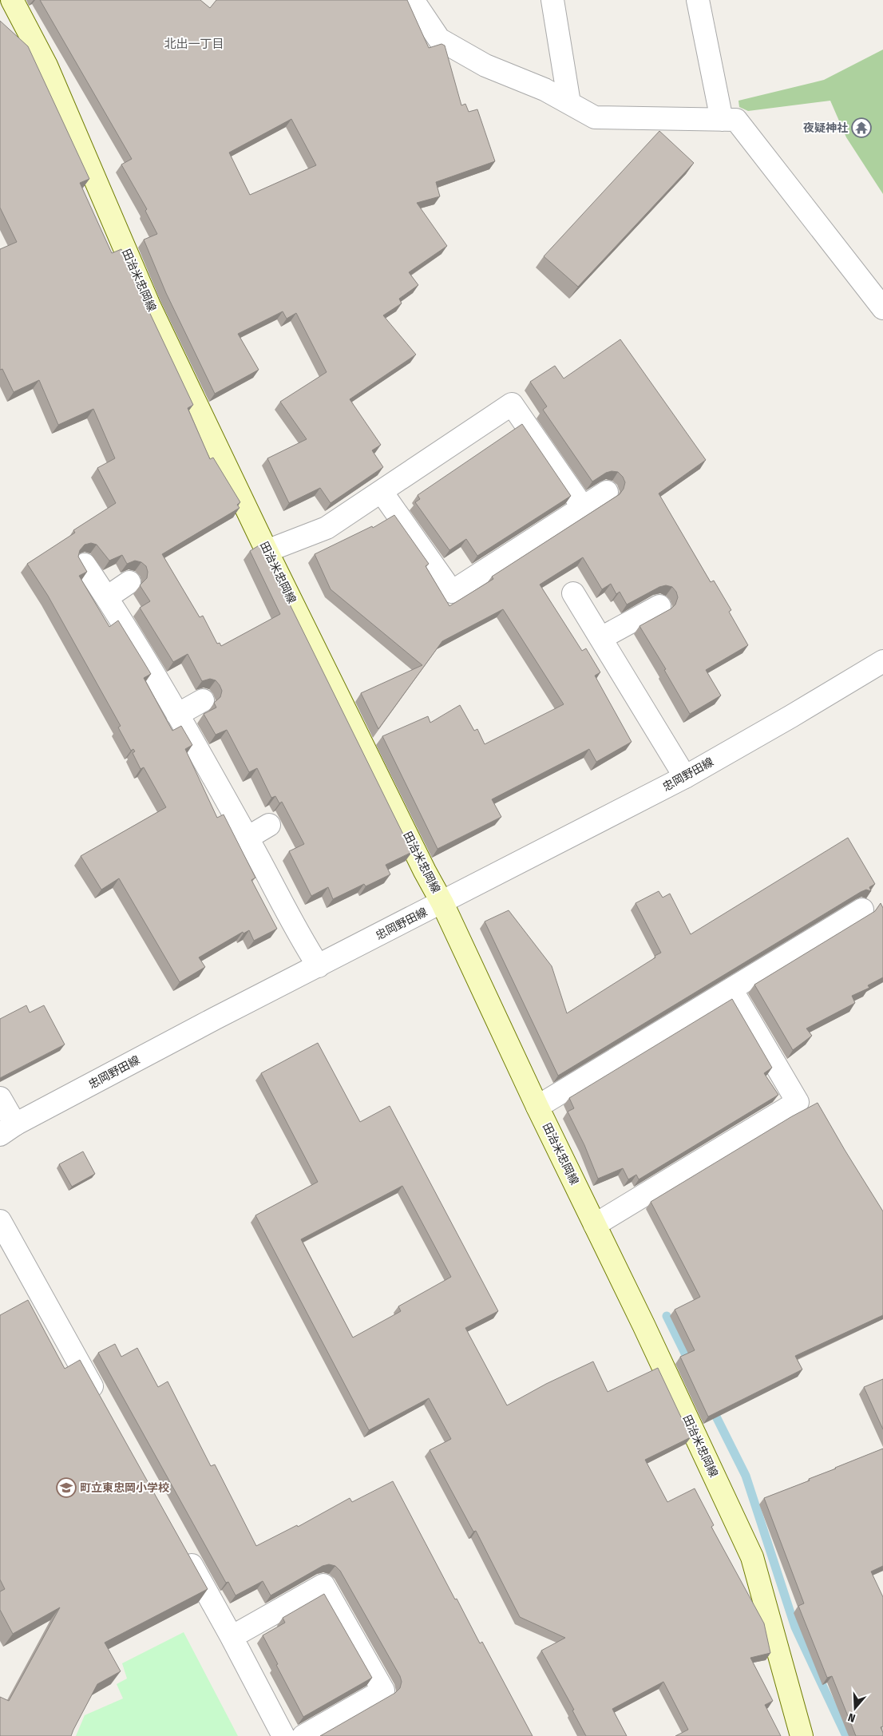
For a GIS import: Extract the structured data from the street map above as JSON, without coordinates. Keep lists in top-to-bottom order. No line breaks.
{"streets":{"main road":["田治米忠岡線"],"street":["忠岡野田線"]},"crossings":[["田治米忠岡線","忠岡野田線"]],"districts":["北出一丁目"],"places":{"temple":["夜疑神社"],"school or university":["町立東忠岡小学校"]},"north":"bottom"}
